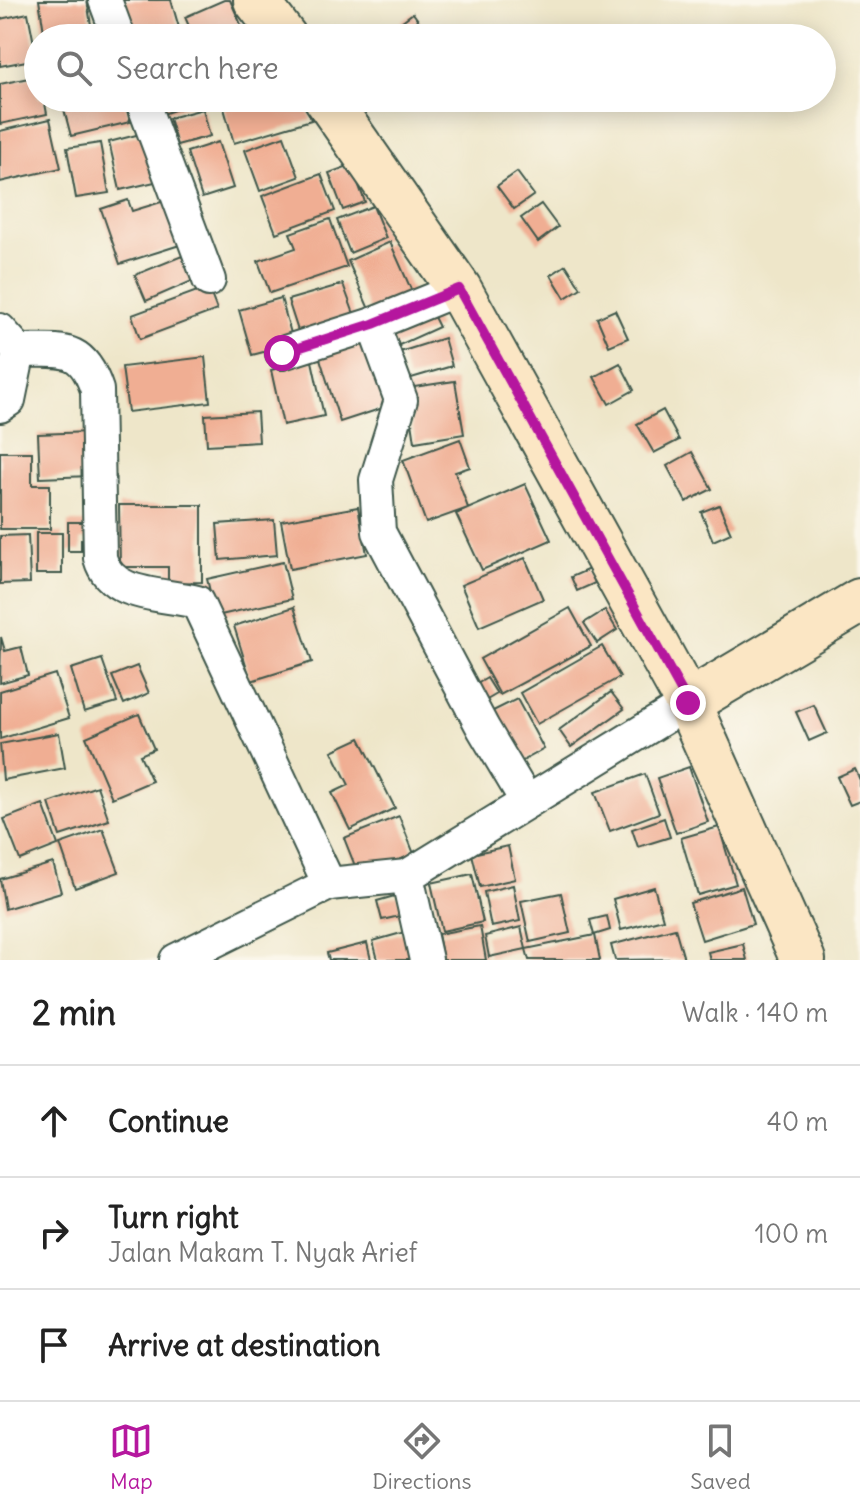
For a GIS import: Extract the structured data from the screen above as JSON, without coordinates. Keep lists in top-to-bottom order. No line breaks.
{"page":{"search":"Search here","heading":["2 min","Walk · 140 m"],"list":[["Continue","40 m"],["Turn right","Jalan Makam T. Nyak Arief","100 m"],"Arrive at destination"],"nav":["Map","Directions","Saved"]}}
